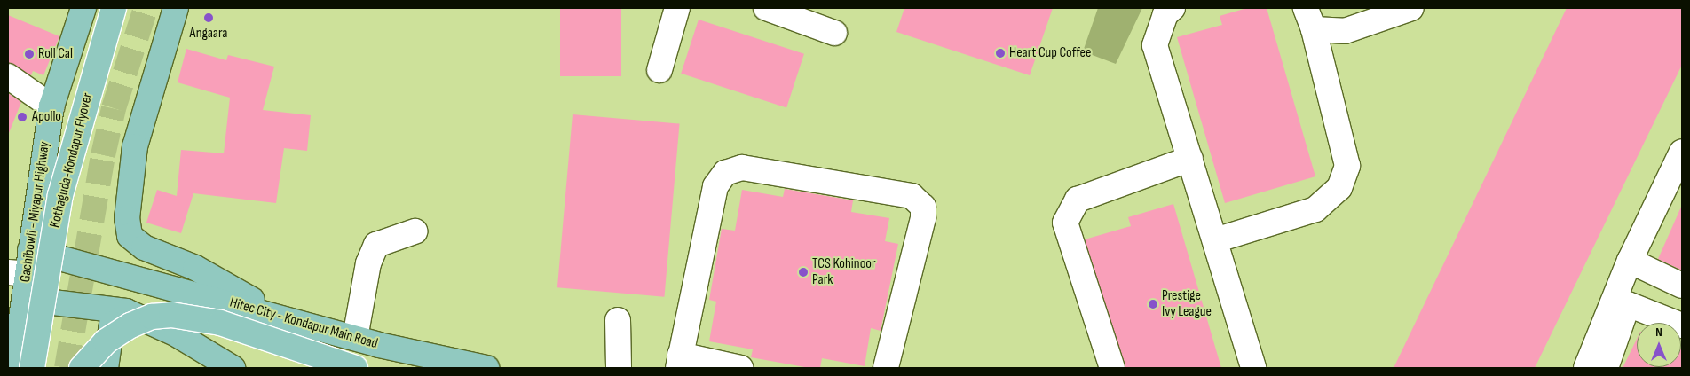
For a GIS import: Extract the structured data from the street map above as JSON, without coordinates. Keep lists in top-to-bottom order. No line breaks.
{"streets":{"main road":["Kothaguda-Kondapur Flyover","Gachibowli - Miyapur Highway","Hitec City - Kondapur Main Road"]},"crossings":[["Gachibowli - Miyapur Highway","Hitec City - Kondapur Main Road"]],"places":["Angaara","Heart Cup Coffee","Roll Cal","Apollo","TCS Kohinoor Park","Prestige Ivy League"],"north":"top"}
